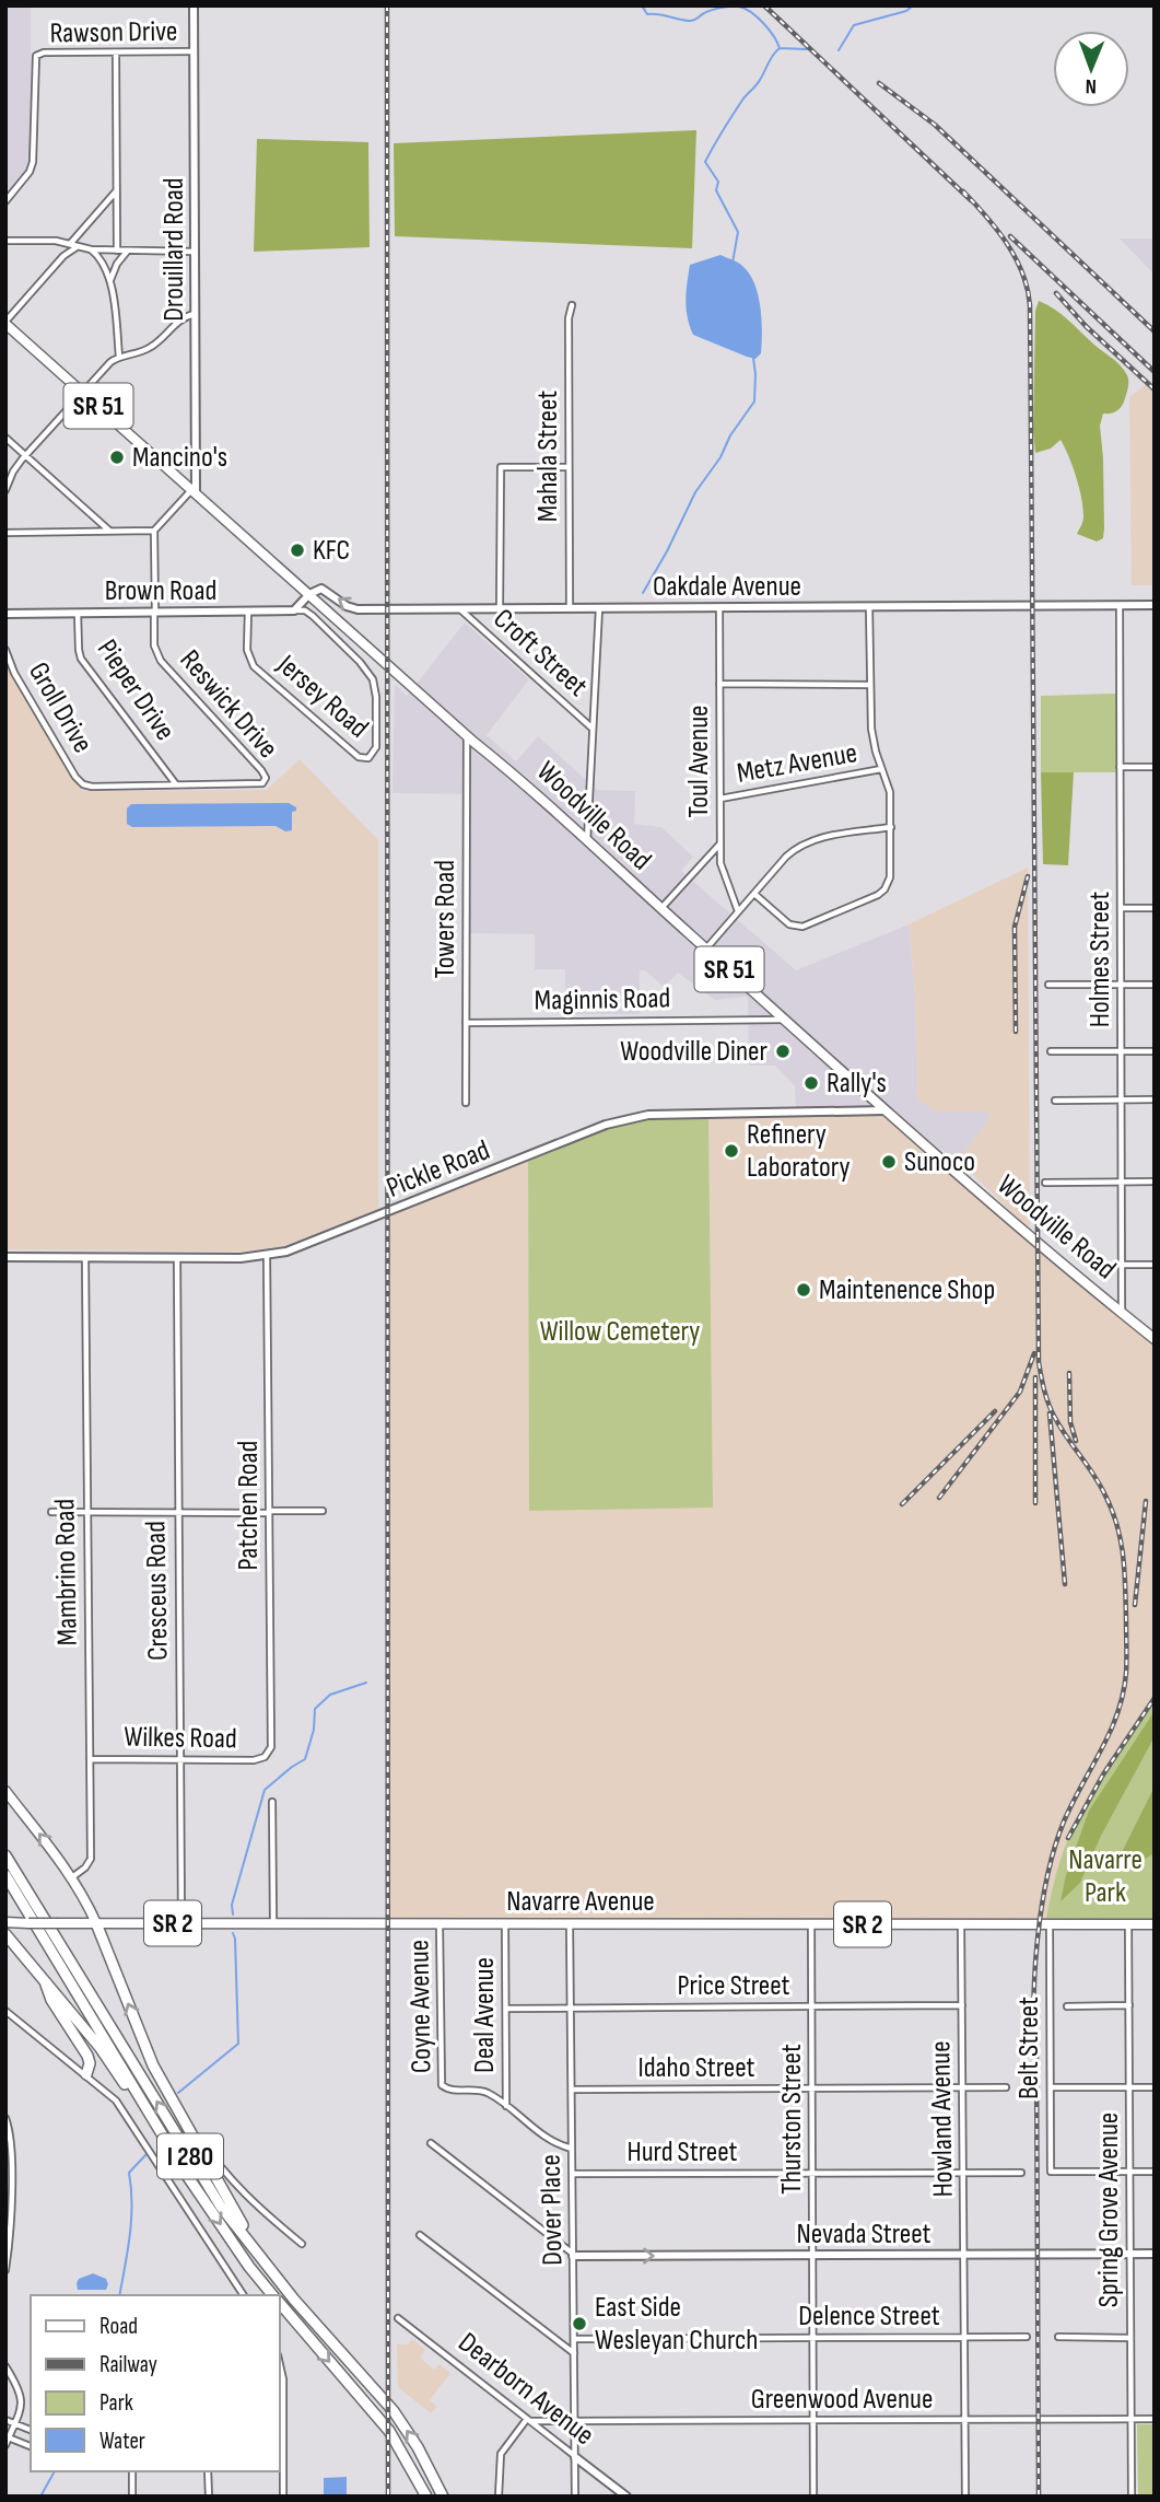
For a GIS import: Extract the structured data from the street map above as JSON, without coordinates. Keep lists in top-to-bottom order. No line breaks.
{"streets":{"highway":["I 280"],"main road":["SR 51","Woodville Road","Navarre Avenue","SR 2"],"street":["Rawson Drive","Drouillard Road","Mahala Street","Oakdale Avenue","Brown Road","Croft Street","Pieper Drive","Jersey Road","Reswick Drive","Groll Drive","Toul Avenue","Metz Avenue","Towers Road","Holmes Street","Maginnis Road","Pickle Road","Patchen Road","Mambrino Road","Cresceus Road","Wilkes Road","Price Street","Coyne Avenue","Deal Avenue","Belt Street","Idaho Street","Thurston Street","Howland Avenue","Hurd Street","Dover Place","Spring Grove Avenue","Nevada Street","Delence Street","Dearborn Avenue","Greenwood Avenue"]},"crossings":[["Rawson Drive","Drouillard Road"],["Drouillard Road","Woodville Road"],["Mahala Street","Oakdale Avenue"],["Oakdale Avenue","Croft Street"],["Oakdale Avenue","Toul Avenue"],["Oakdale Avenue","Woodville Road"],["Oakdale Avenue","Holmes Street"],["Brown Road","Pieper Drive"],["Brown Road","Jersey Road"],["Brown Road","Reswick Drive"],["Pieper Drive","Reswick Drive"],["Pieper Drive","Groll Drive"],["Reswick Drive","Groll Drive"],["Toul Avenue","Metz Avenue"],["Woodville Road","Towers Road"],["Woodville Road","Holmes Street"],["Woodville Road","Maginnis Road"],["Woodville Road","Pickle Road"],["Towers Road","Maginnis Road"],["Pickle Road","Patchen Road"],["Pickle Road","Mambrino Road"],["Pickle Road","Cresceus Road"],["Patchen Road","Wilkes Road"],["Mambrino Road","Wilkes Road"],["Cresceus Road","Wilkes Road"],["Cresceus Road","Navarre Avenue"],["Navarre Avenue","Coyne Avenue"],["Navarre Avenue","Deal Avenue"],["Navarre Avenue","Belt Street"],["Navarre Avenue","Thurston Street"],["Navarre Avenue","Howland Avenue"],["Navarre Avenue","Dover Place"],["Navarre Avenue","Spring Grove Avenue"],["Price Street","Deal Avenue"],["Price Street","Thurston Street"],["Price Street","Howland Avenue"],["Price Street","Dover Place"],["Coyne Avenue","Deal Avenue"],["Belt Street","Spring Grove Avenue"],["Idaho Street","Thurston Street"],["Idaho Street","Howland Avenue"],["Idaho Street","Dover Place"],["Thurston Street","Hurd Street"],["Thurston Street","Nevada Street"],["Thurston Street","Delence Street"],["Thurston Street","Greenwood Avenue"],["Howland Avenue","Hurd Street"],["Howland Avenue","Nevada Street"],["Howland Avenue","Delence Street"],["Howland Avenue","Greenwood Avenue"],["Hurd Street","Dover Place"],["Dover Place","Nevada Street"],["Dover Place","Delence Street"],["Dover Place","Dearborn Avenue"],["Dover Place","Greenwood Avenue"],["Spring Grove Avenue","Nevada Street"],["Spring Grove Avenue","Greenwood Avenue"],["Dearborn Avenue","Greenwood Avenue"]],"one_way":["Nevada Street"],"parks":["Willow Cemetery","Navarre Park"],"places":["Mancino's","KFC","Woodville Diner","Rally's","Refinery Laboratory","Sunoco","Maintenence Shop","East Side Wesleyan Church"],"legend":["Road","Railway","Park","Water"],"north":"bottom"}
